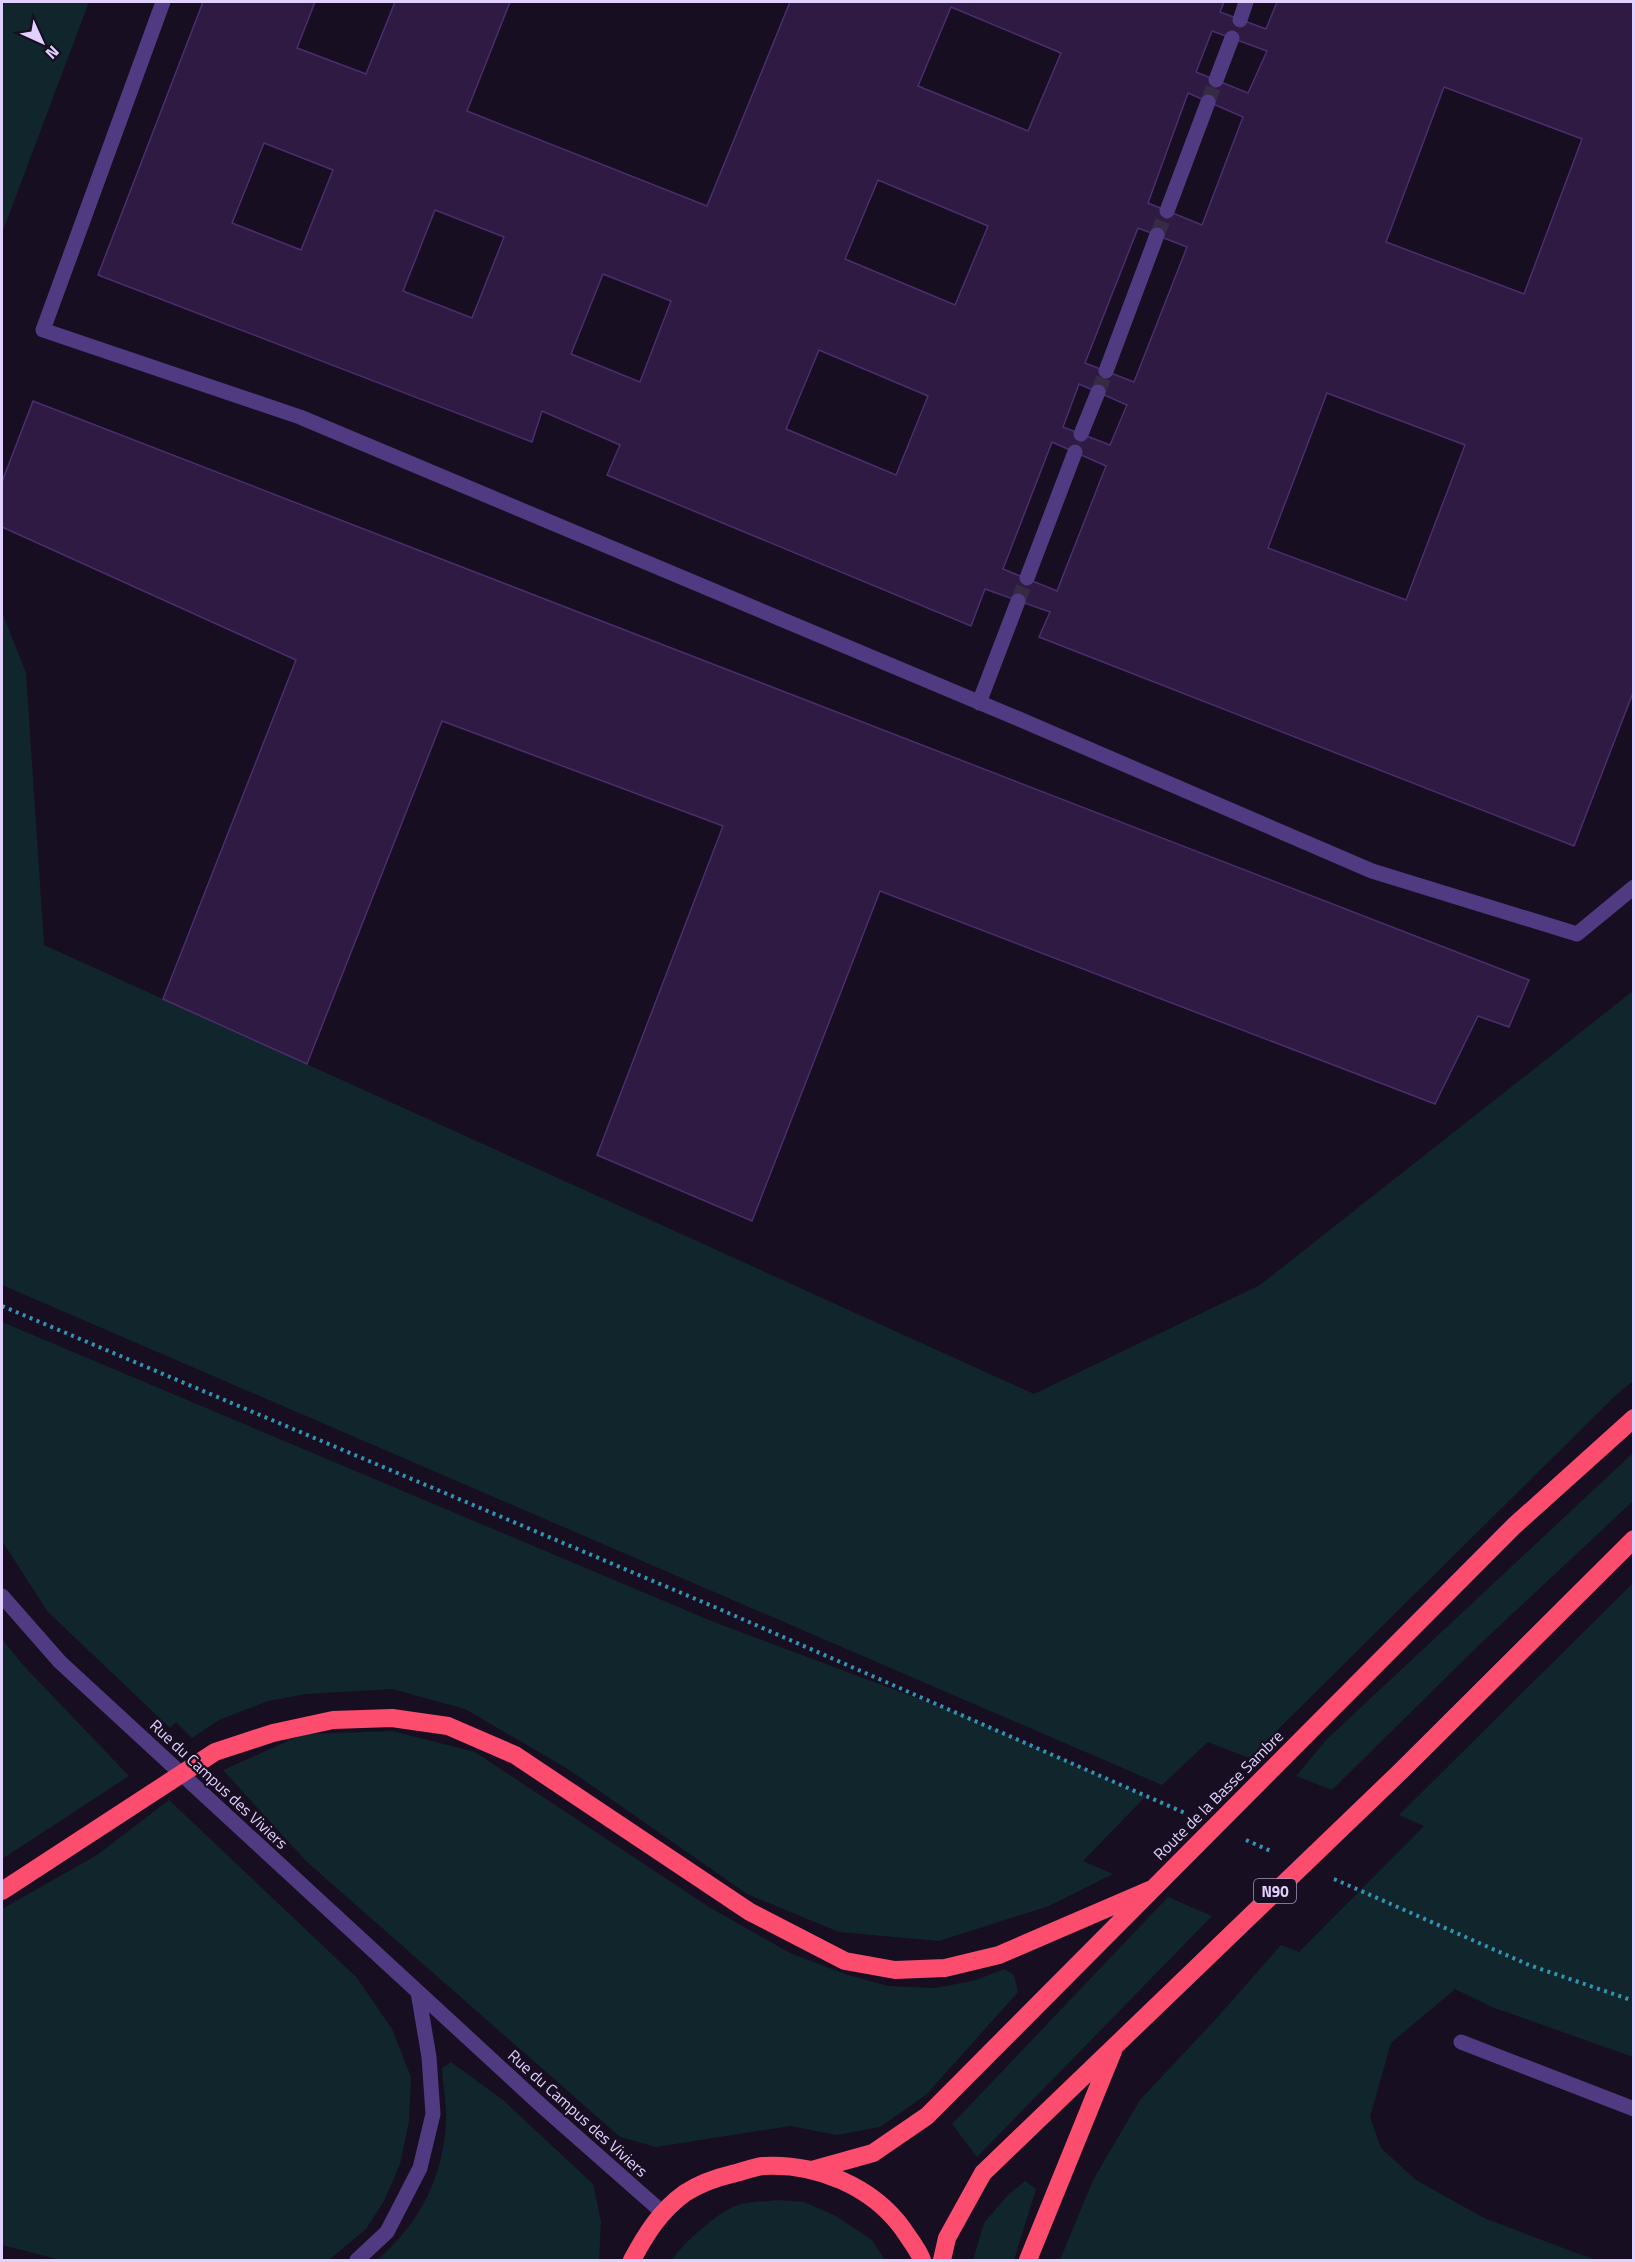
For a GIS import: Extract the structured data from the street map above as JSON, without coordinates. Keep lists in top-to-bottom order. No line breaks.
{"streets":{"highway":["Route de la Basse Sambre","N90"],"street":["Rue du Campus des Viviers"]},"north":"bottom right"}
